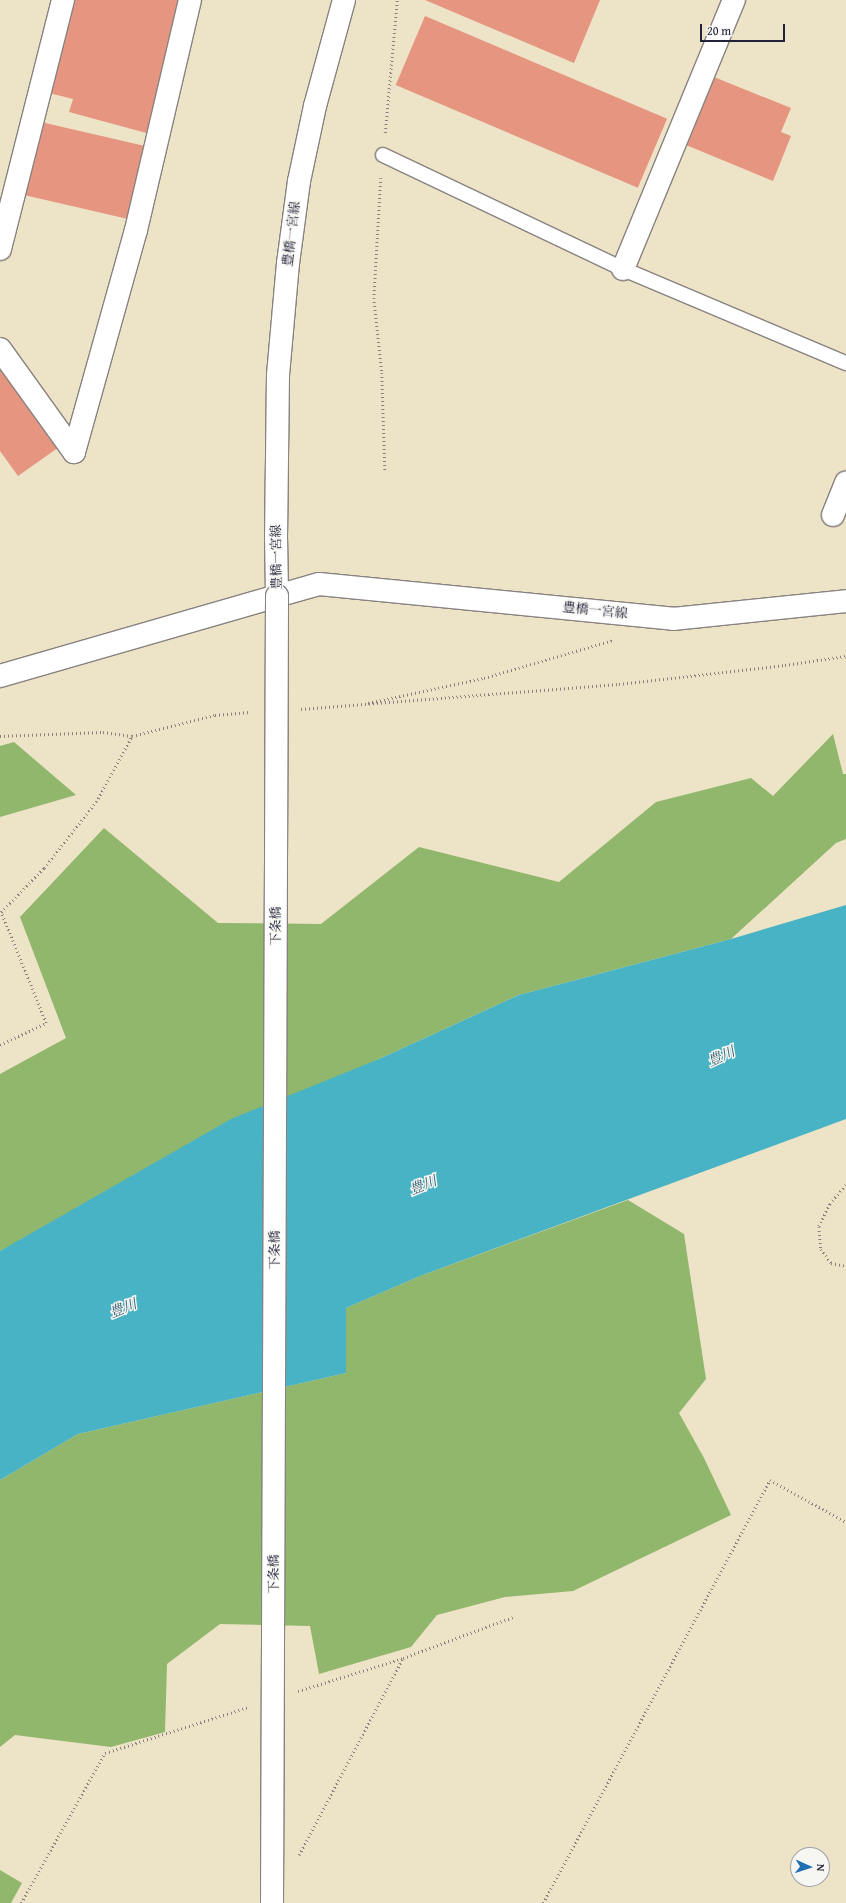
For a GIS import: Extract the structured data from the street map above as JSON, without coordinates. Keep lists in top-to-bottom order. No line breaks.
{"streets":{"main road":["豊橋一宮線","下条橋"]},"crossings":[["豊橋一宮線","下条橋"]],"water":["豊川"],"scale_bar":"20 m","north":"right"}
